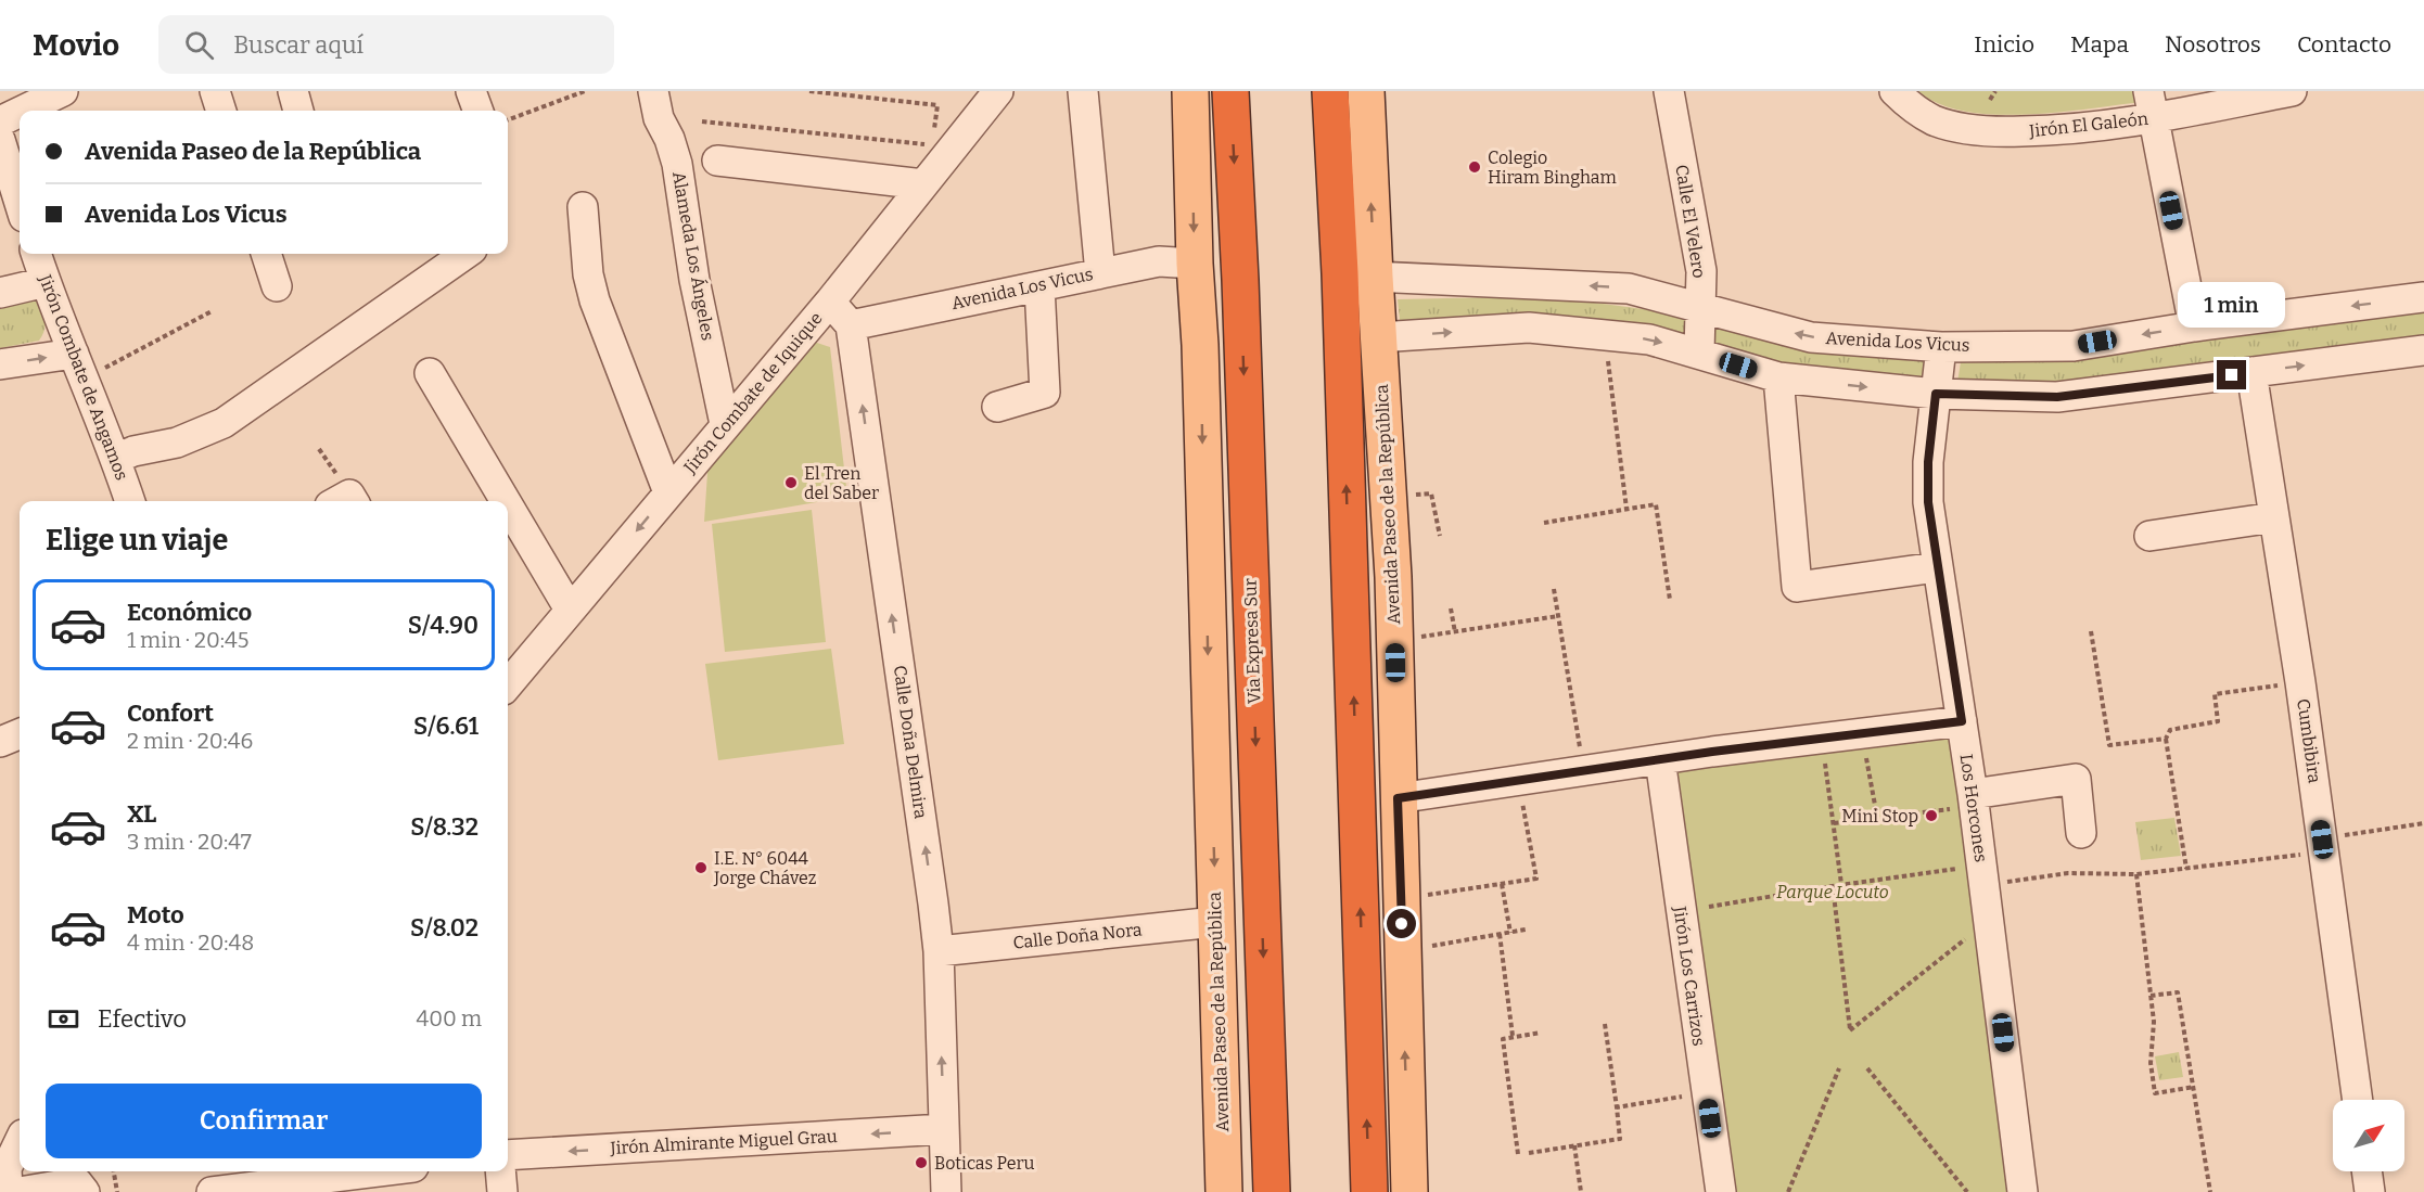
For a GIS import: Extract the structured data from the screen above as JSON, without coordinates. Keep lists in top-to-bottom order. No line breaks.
{"streets":{"highway":["Via Expresa Sur"],"main road":["Avenida Paseo de la República"],"street":["Jirón El Galeón","Calle El Velero","Alameda Los Ángeles","Avenida Los Vicus","Jirón Combate de Angamos","Jirón Combate de Iquique","Cumbibira","Calle Doña Delmira","Los Horcones","Calle Doña Nora","Jirón Los Carrizos","Jirón Almirante Miguel Grau"]},"crossings":[["Calle El Velero","Avenida Los Vicus"],["Alameda Los Ángeles","Jirón Combate de Iquique"],["Avenida Los Vicus","Avenida Paseo de la República"],["Avenida Los Vicus","Calle Doña Delmira"],["Avenida Los Vicus","Los Horcones"],["Avenida Paseo de la República","Calle Doña Nora"],["Calle Doña Delmira","Calle Doña Nora"],["Calle Doña Delmira","Jirón Almirante Miguel Grau"]],"one_way":["Calle Doña Delmira","Jirón Almirante Miguel Grau"],"parks":["Parque Locuto"],"places":["Colegio Hiram Bingham","El Tren del Saber","Mini Stop","I.E. N° 6044 Jorge Chávez","Boticas Peru"],"north":"top right","page":{"header":"Movio","search":"Buscar aquí","nav":["Inicio","Mapa","Nosotros","Contacto"],"banner":["Avenida Paseo de la República","Avenida Los Vicus"],"bubble":"1 min","heading":"Elige un viaje","list":[{"name":"Económico","note":"1 min · 20:45","value":"S/4.90"},{"name":"Confort","note":"2 min · 20:46","value":"S/6.61"},{"name":"XL","note":"3 min · 20:47","value":"S/8.32"},{"name":"Moto","note":"4 min · 20:48","value":"S/8.02"}],"pay":["Efectivo","400 m"],"buttons":"Confirmar"}}
